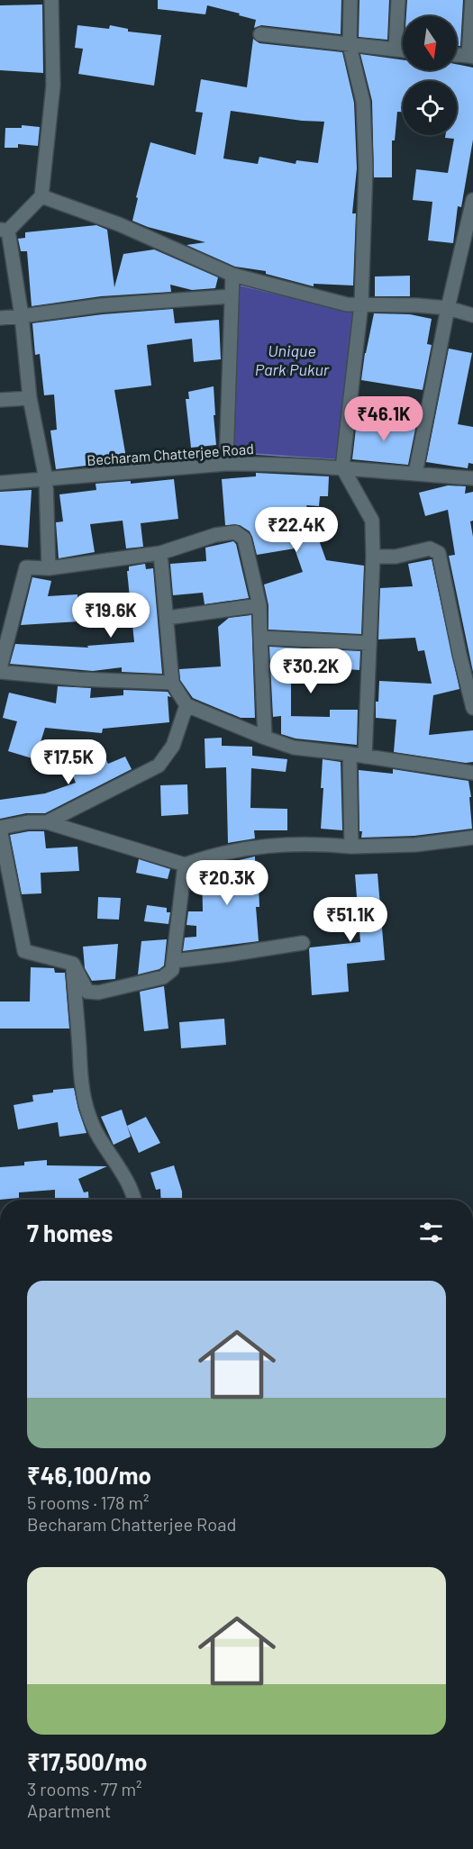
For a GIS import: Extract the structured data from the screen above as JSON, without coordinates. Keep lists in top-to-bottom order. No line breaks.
{"streets":{"street":["Becharam Chatterjee Road"]},"water":["Unique Park Pukur"],"north":"bottom","page":{"price":["₹46.1K","₹22.4K","₹19.6K","₹30.2K","₹17.5K","₹20.3K","₹51.1K"],"heading":"7 homes","list":[{"name":"₹46,100/mo","note":"5 rooms · 178 m² · Becharam Chatterjee Road"},{"name":"₹17,500/mo","note":"3 rooms · 77 m² · Apartment"}]}}
